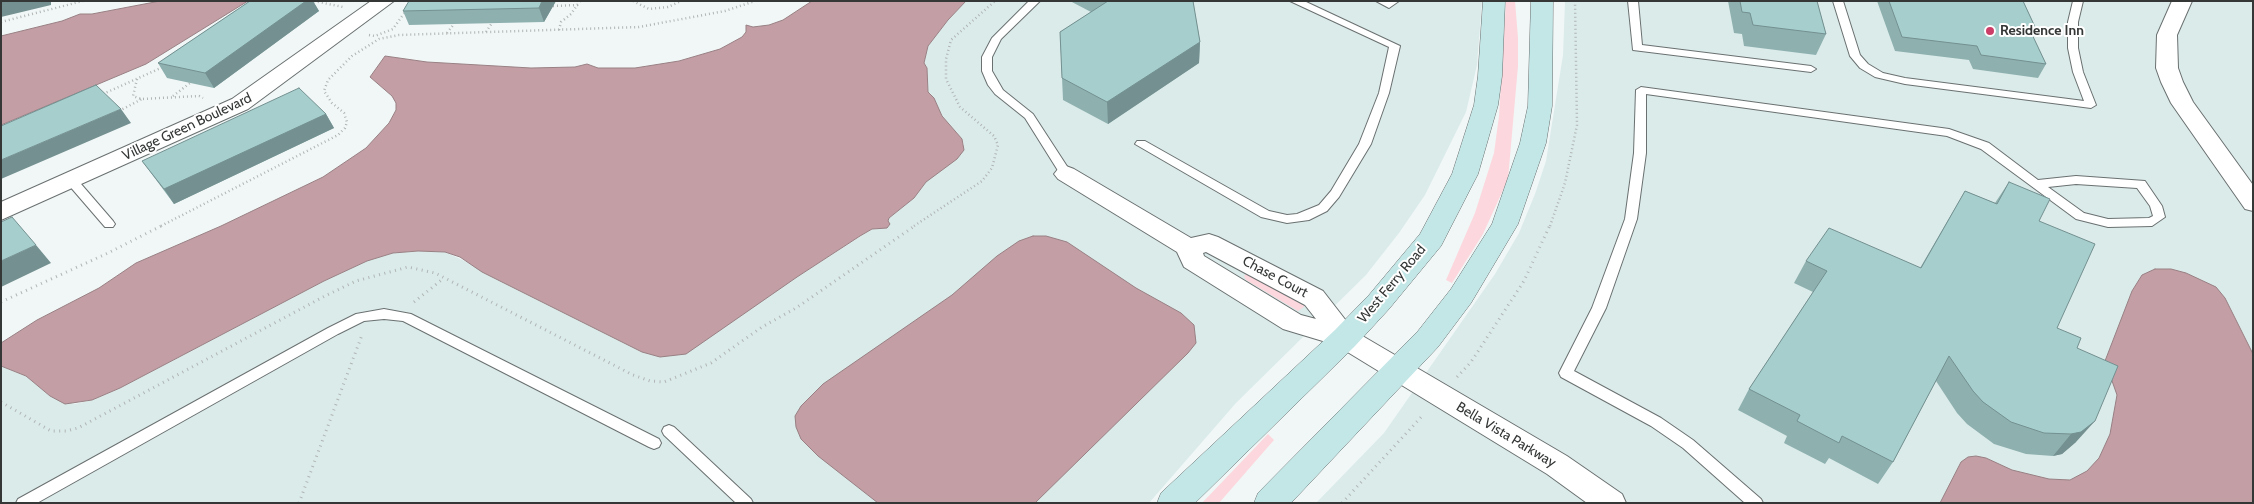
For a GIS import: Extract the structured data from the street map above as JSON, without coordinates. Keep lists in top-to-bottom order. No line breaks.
{"streets":{"main road":["West Ferry Road"],"street":["Village Green Boulevard","Chase Court","Bella Vista Parkway"]},"crossings":[["Chase Court","West Ferry Road"],["Chase Court","Bella Vista Parkway"]],"places":["Residence Inn"]}
